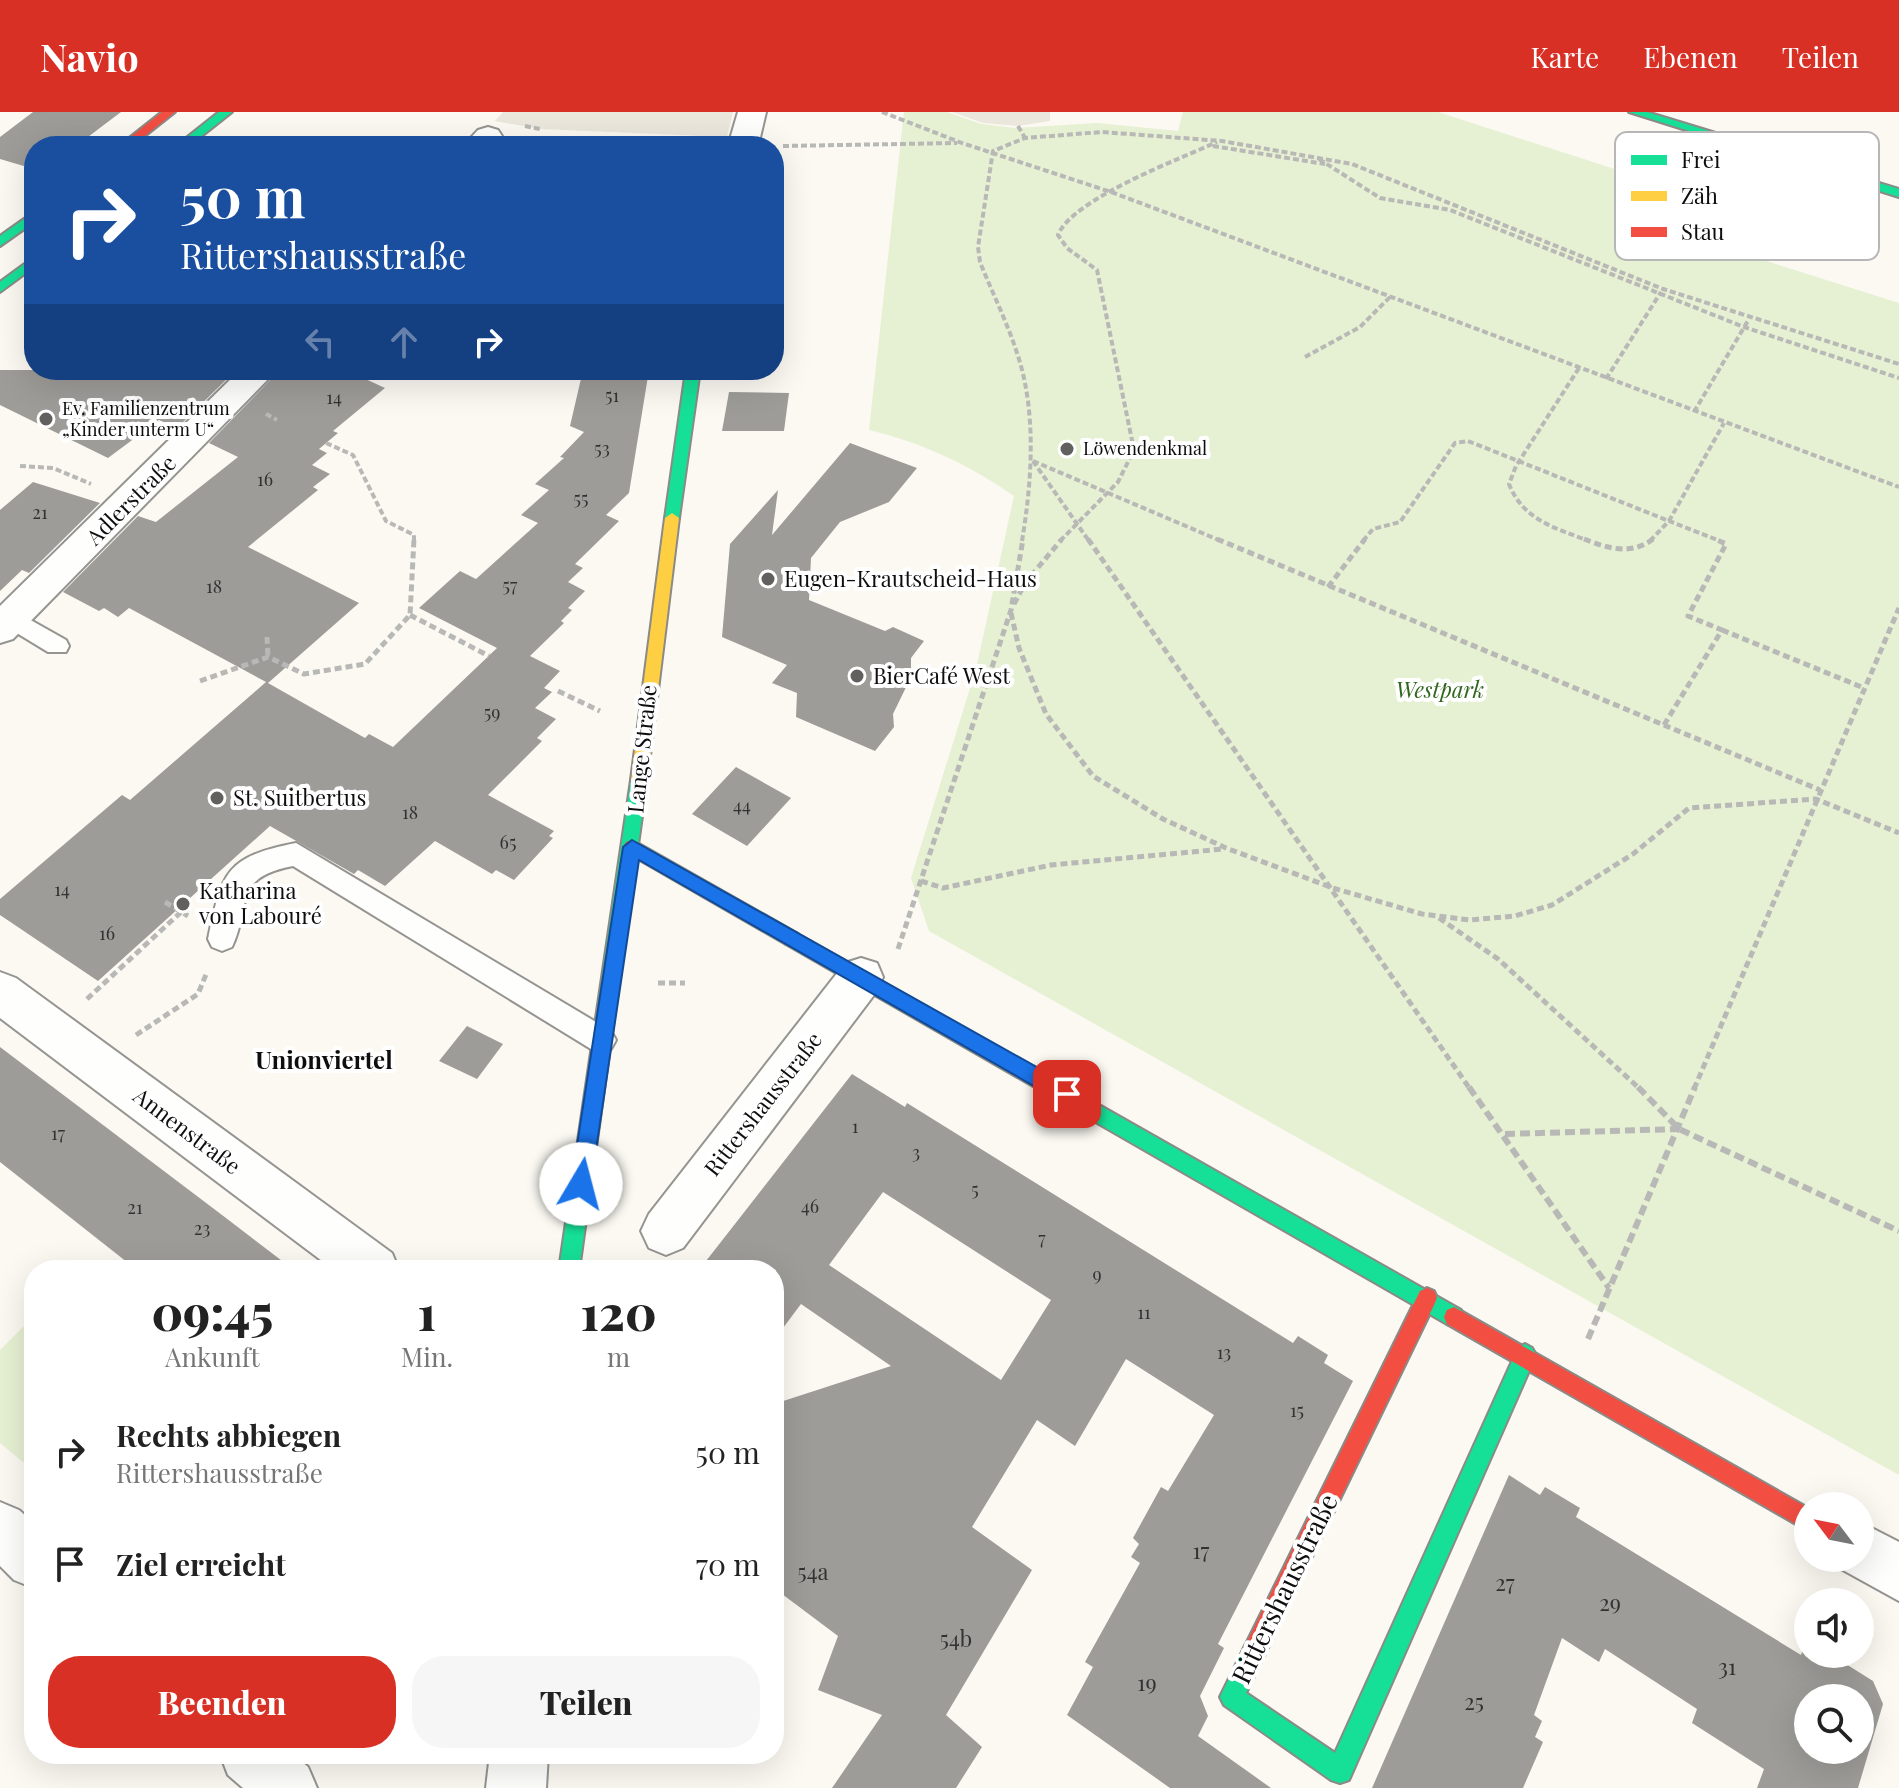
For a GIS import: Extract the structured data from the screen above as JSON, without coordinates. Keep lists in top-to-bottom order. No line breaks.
{"streets":{"street":["Adlerstraße","Lange Straße","Rittershausstraße","Annenstraße"]},"districts":["Unionviertel"],"parks":["Westpark"],"places":["Ev. Familienzentrum „Kinder unterm U“","Löwendenkmal","Eugen-Krautscheid-Haus","BierCafé West","St. Suitbertus","Katharina von Labouré"],"house_numbers":["51","14","53","16","55","21","57","18","59","44","18","65","14","16","1","17","3","5","46","21","23","7","9","11","13","15","17","54a","27","29","54b","31","19","25"],"legend":["Frei","Zäh","Stau"],"north":"top left","page":{"header":"Navio","nav":["Karte","Ebenen","Teilen"],"turn":["50 m","Rittershausstraße"],"eta":["09:45","Ankunft","1","Min.","120","m"],"list":[{"name":"Rechts abbiegen","note":"Rittershausstraße","value":"50 m"},{"name":"Ziel erreicht","value":"70 m"}],"buttons":["Beenden","Teilen"]}}
